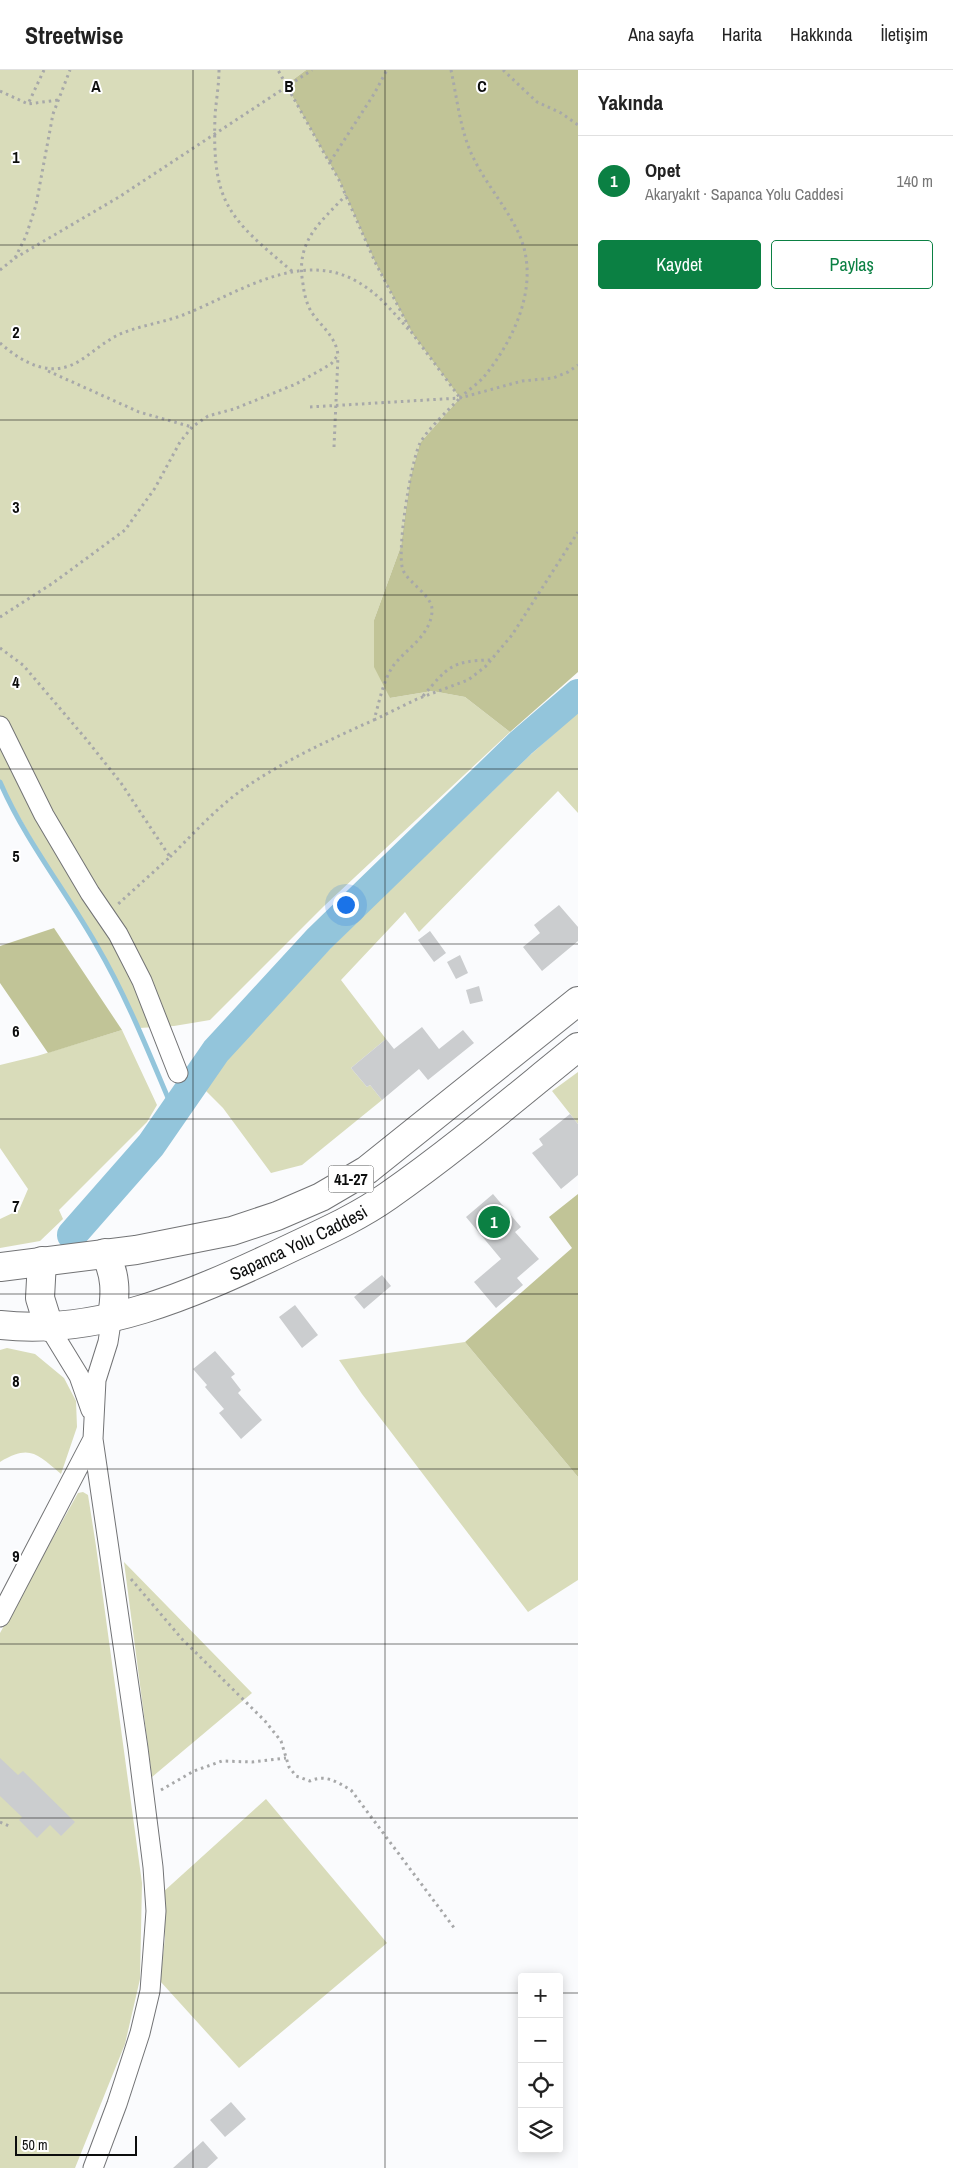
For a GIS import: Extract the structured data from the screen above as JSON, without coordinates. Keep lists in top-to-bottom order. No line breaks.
{"streets":{"highway":["41-27","Sapanca Yolu Caddesi"]},"scale_bar":"50 m","page":{"header":"Streetwise","nav":["Ana sayfa","Harita","Hakkında","İletişim"],"heading":"Yakında","list":[{"mark":"1","name":"Opet","note":"Akaryakıt · Sapanca Yolu Caddesi","value":"140 m"}],"buttons":["Kaydet","Paylaş"],"pins":"1","map_buttons":["+","−"],"scale":"50 m"},"grid":{"columns":["A","B","C"],"rows":["1","2","3","4","5","6","7","8","9"]}}
